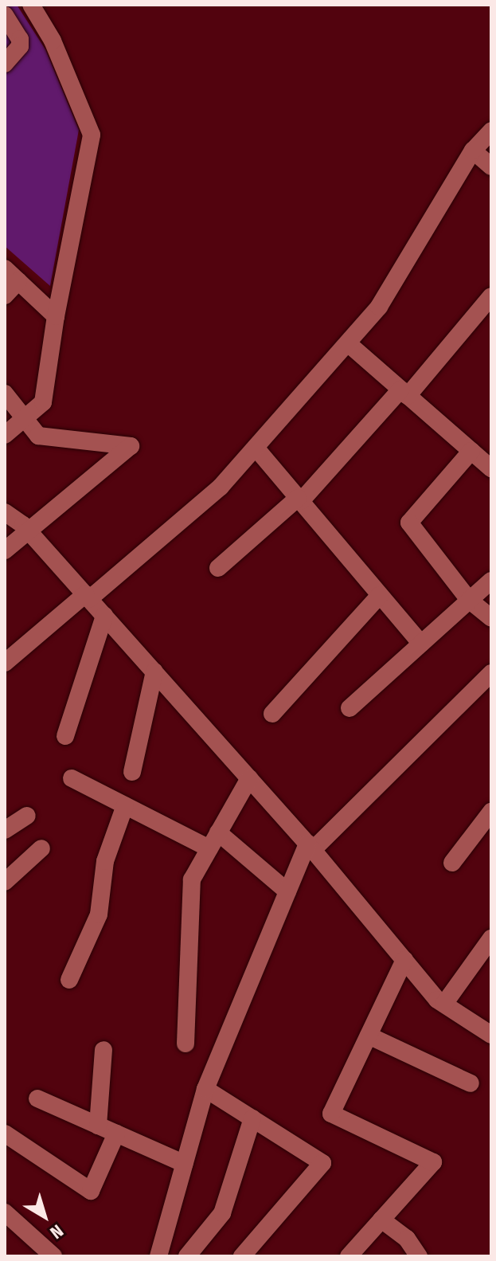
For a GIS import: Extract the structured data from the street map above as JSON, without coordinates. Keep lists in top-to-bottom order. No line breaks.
{"north":"bottom right"}
